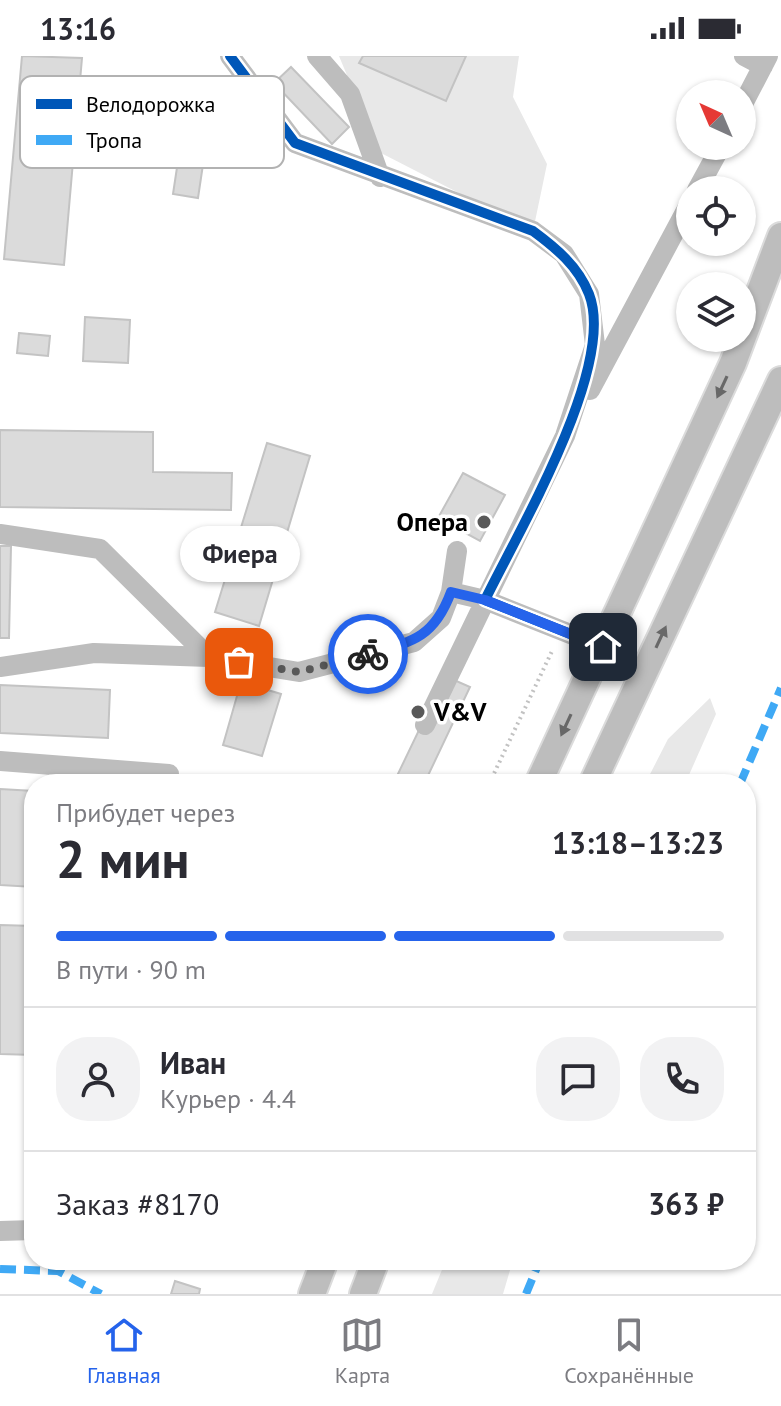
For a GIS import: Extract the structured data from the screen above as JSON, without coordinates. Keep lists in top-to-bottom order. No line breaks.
{"places":["Опера","Фиера","V&V"],"legend":["Велодорожка","Тропа"],"north":"top left","page":{"status":"13:16","bubble":"Фиера","heading":["2 мин","Прибудет через","13:18–13:23"],"panel":["Иван","Курьер · 4.4","Заказ #8170","363 ₽"],"bar":"В пути · 90 m","tabs":["Главная","Карта","Сохранённые"]}}
